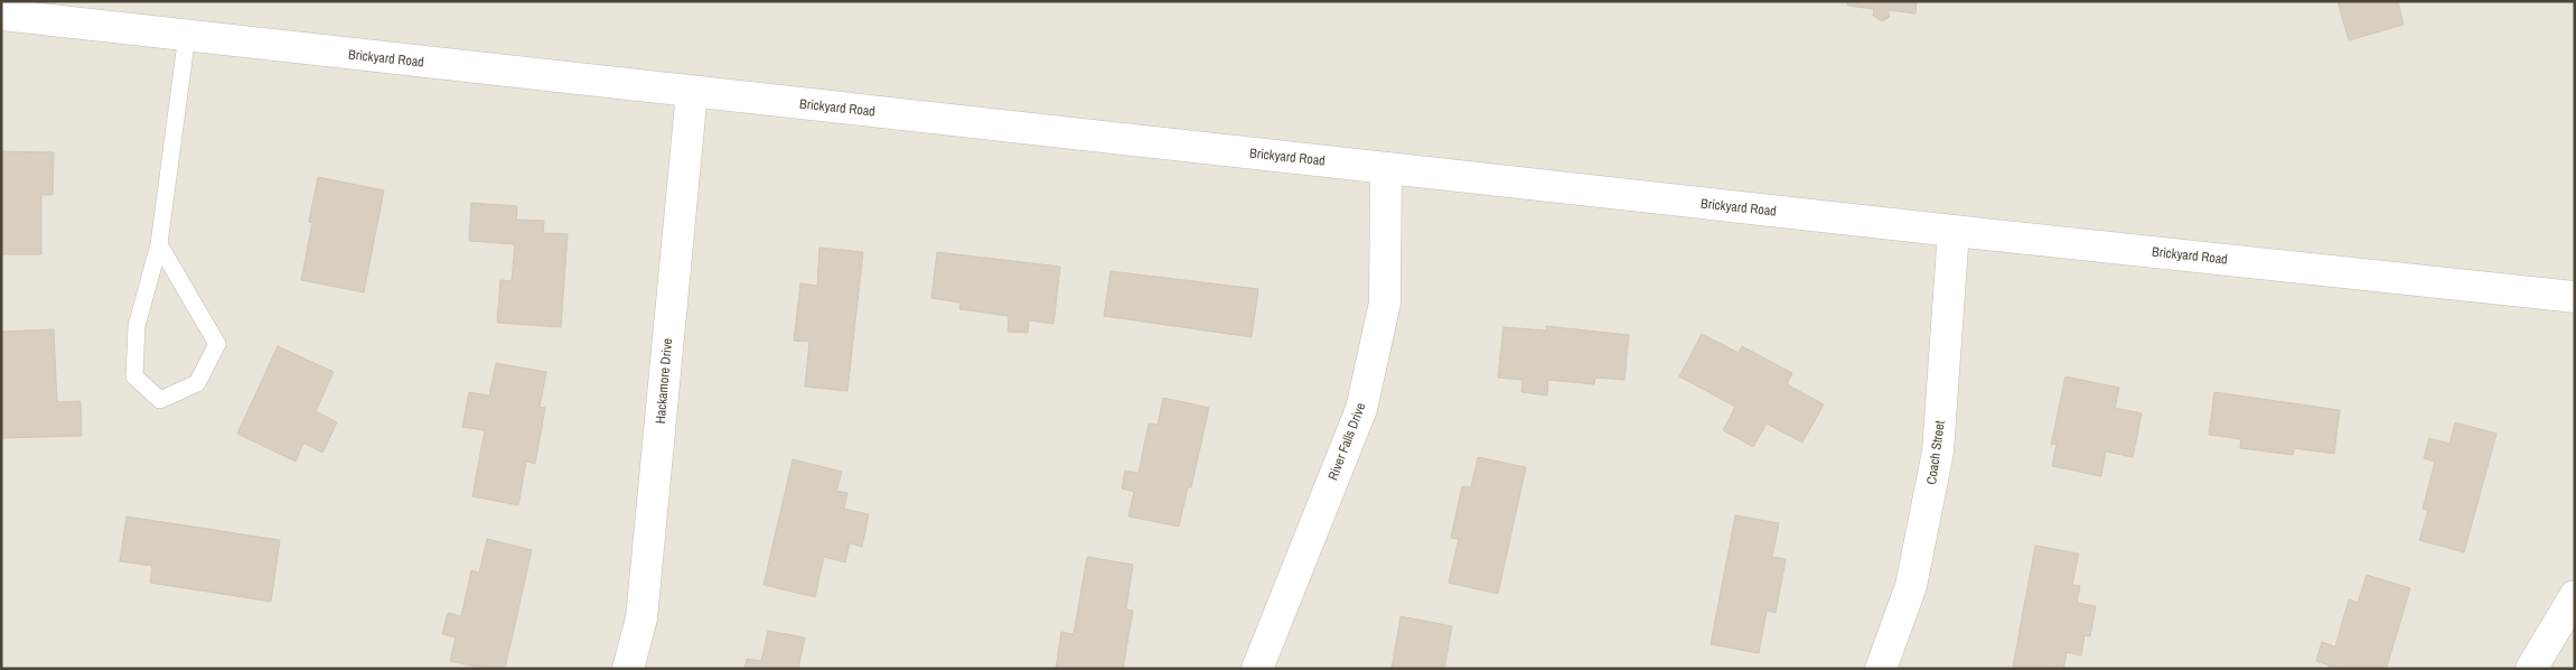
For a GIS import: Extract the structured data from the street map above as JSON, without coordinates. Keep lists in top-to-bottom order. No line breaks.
{"streets":{"street":["Brickyard Road","Hackamore Drive","River Falls Drive","Coach Street"]},"crossings":[["Brickyard Road","Hackamore Drive"],["Brickyard Road","River Falls Drive"],["Brickyard Road","Coach Street"]]}
